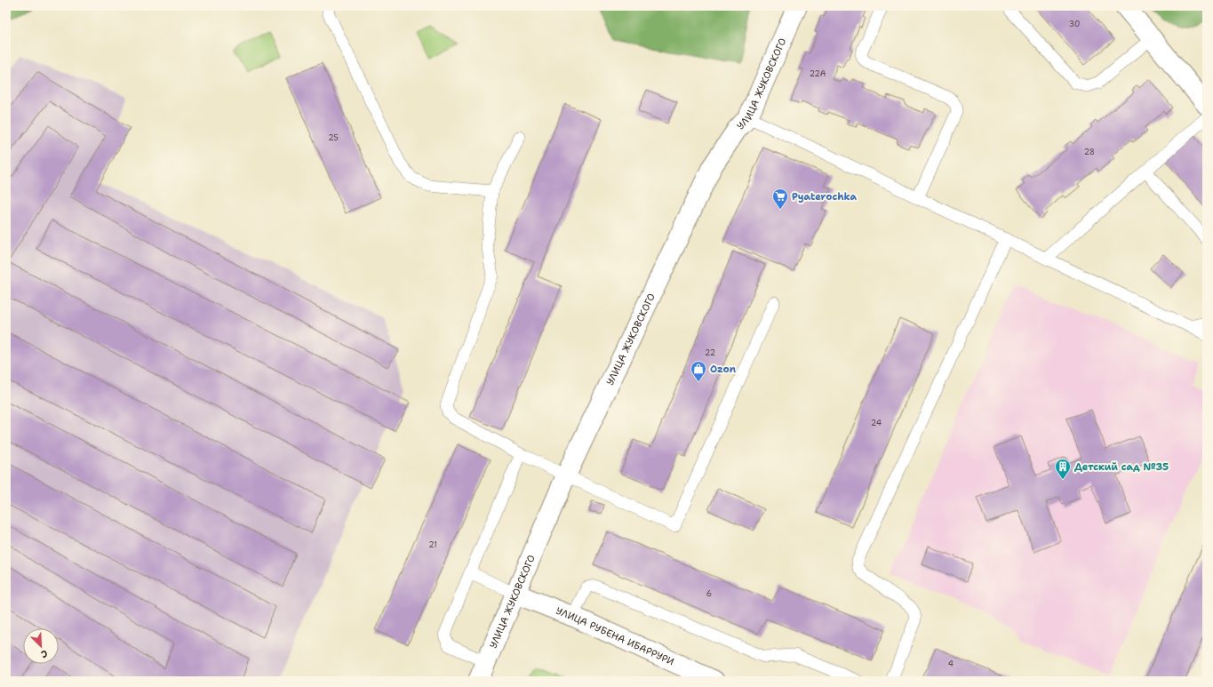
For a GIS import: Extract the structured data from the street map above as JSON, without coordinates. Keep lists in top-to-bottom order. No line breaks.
{"streets":{"street":["УЛИЦА ЖУКОВСКОГО","УЛИЦА РУБЕНА ИБАРРУРИ"]},"crossings":[["УЛИЦА ЖУКОВСКОГО","УЛИЦА РУБЕНА ИБАРРУРИ"]],"places":{"supermarket":["Pyaterochka"],"shop":["Ozon"],"building":["Детский сад №35"]},"house_numbers":["30","22А","25","28","22","24","21","6","4"],"north":"bottom right"}
